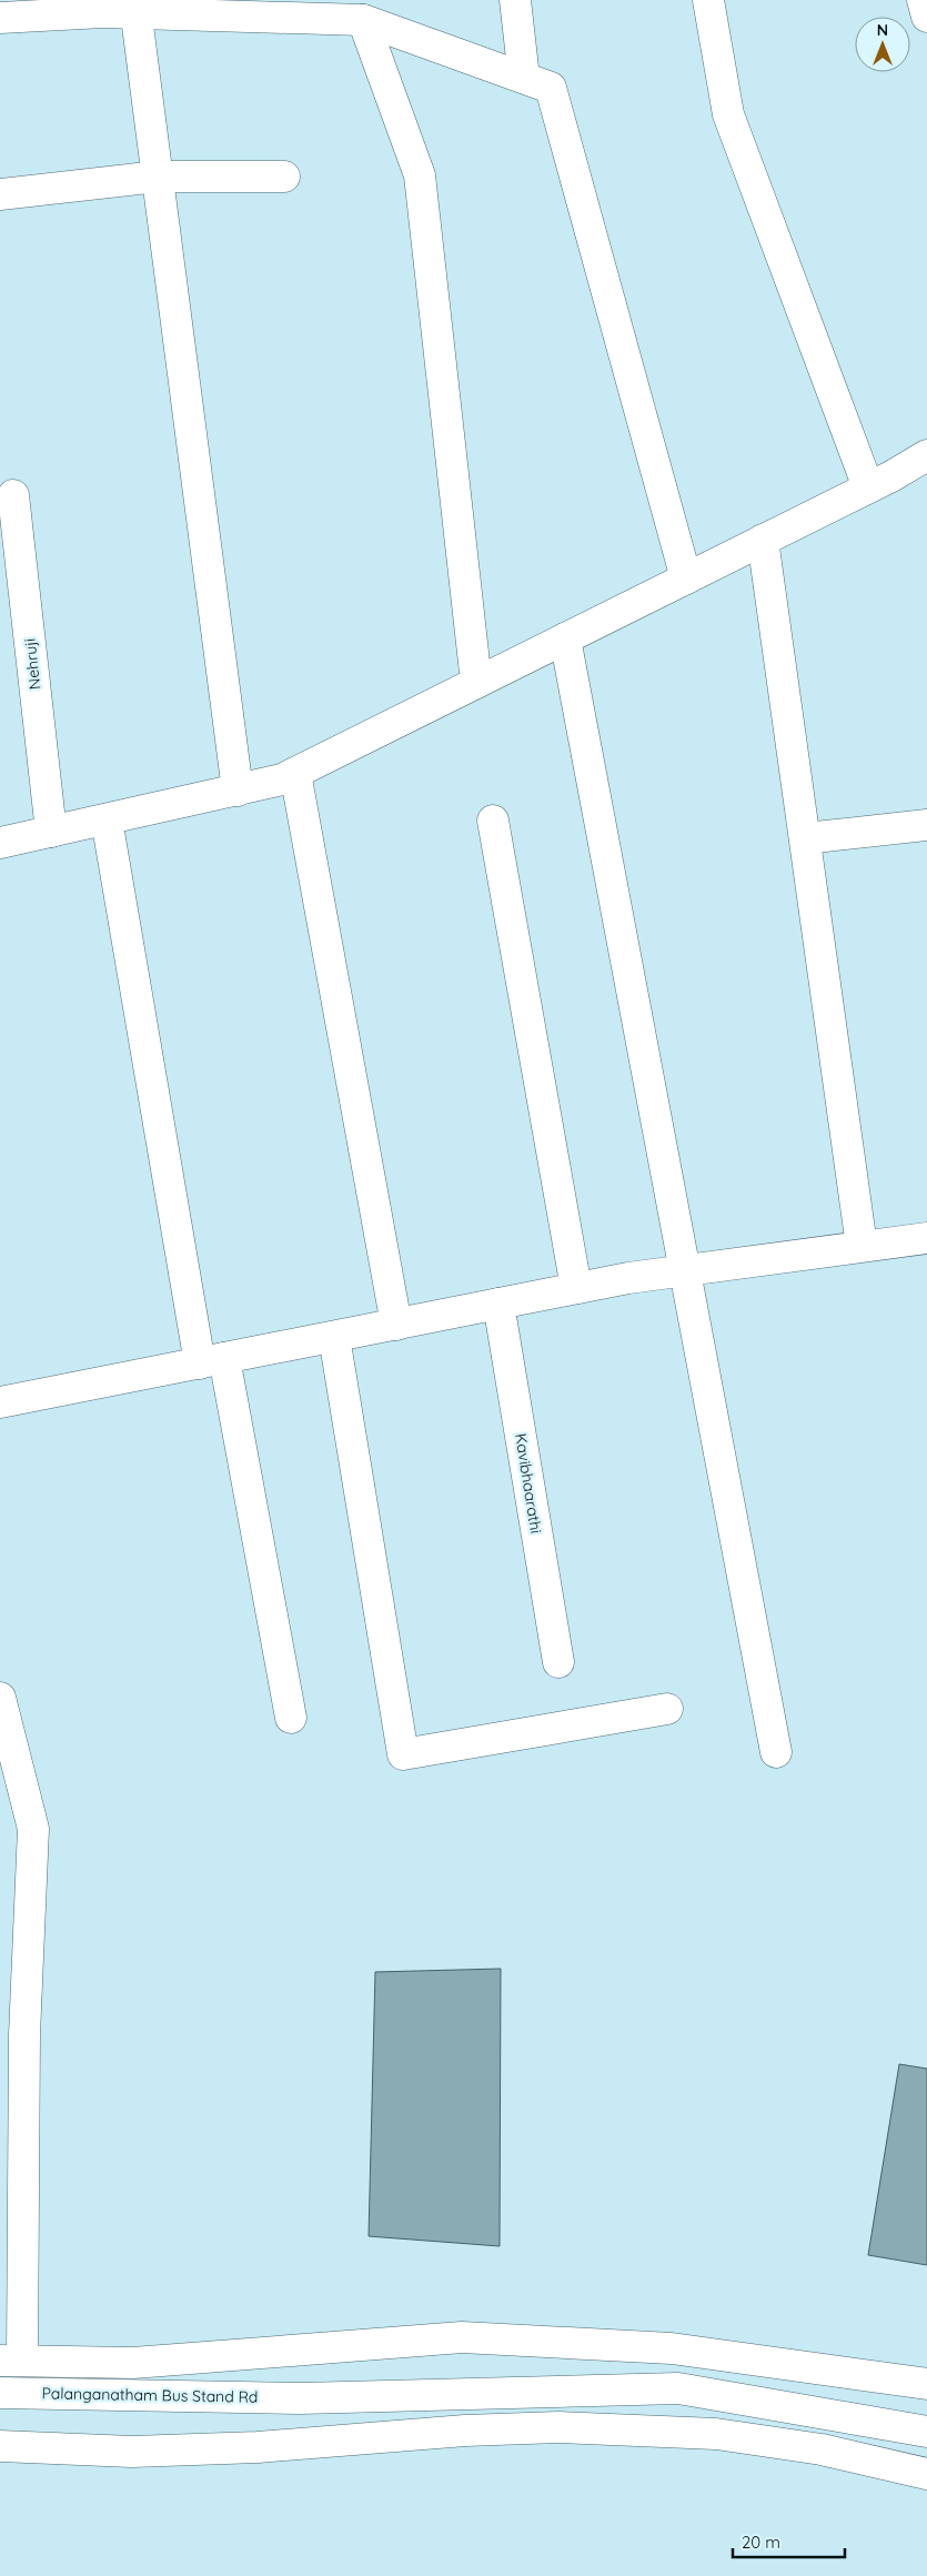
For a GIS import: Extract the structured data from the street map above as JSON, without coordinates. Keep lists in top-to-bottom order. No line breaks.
{"streets":{"street":["Nehruji","Kavibhaarathi","Palanganatham Bus Stand Rd"]},"scale_bar":"20 m","north":"top"}
